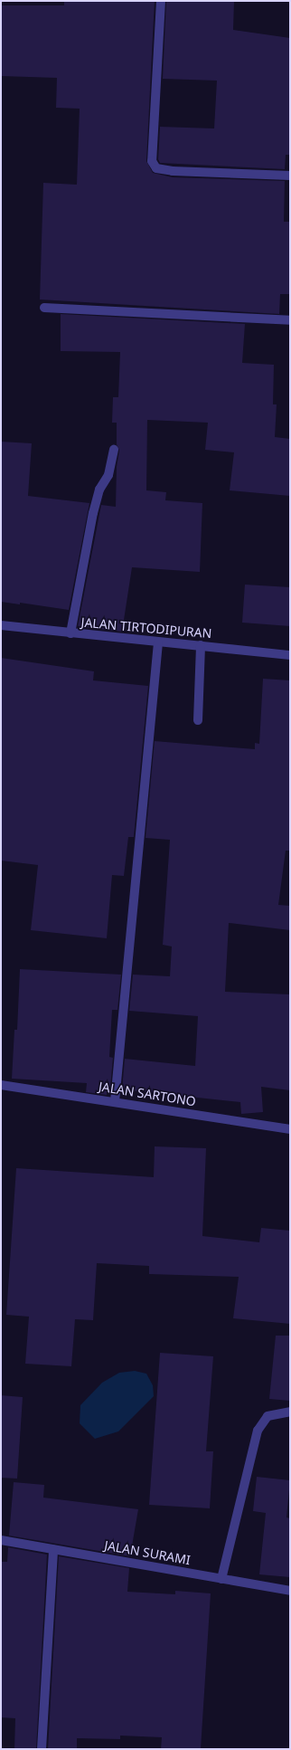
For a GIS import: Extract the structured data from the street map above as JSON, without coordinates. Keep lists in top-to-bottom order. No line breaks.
{"streets":{"street":["JALAN TIRTODIPURAN","JALAN SARTONO","JALAN SURAMI"]}}
